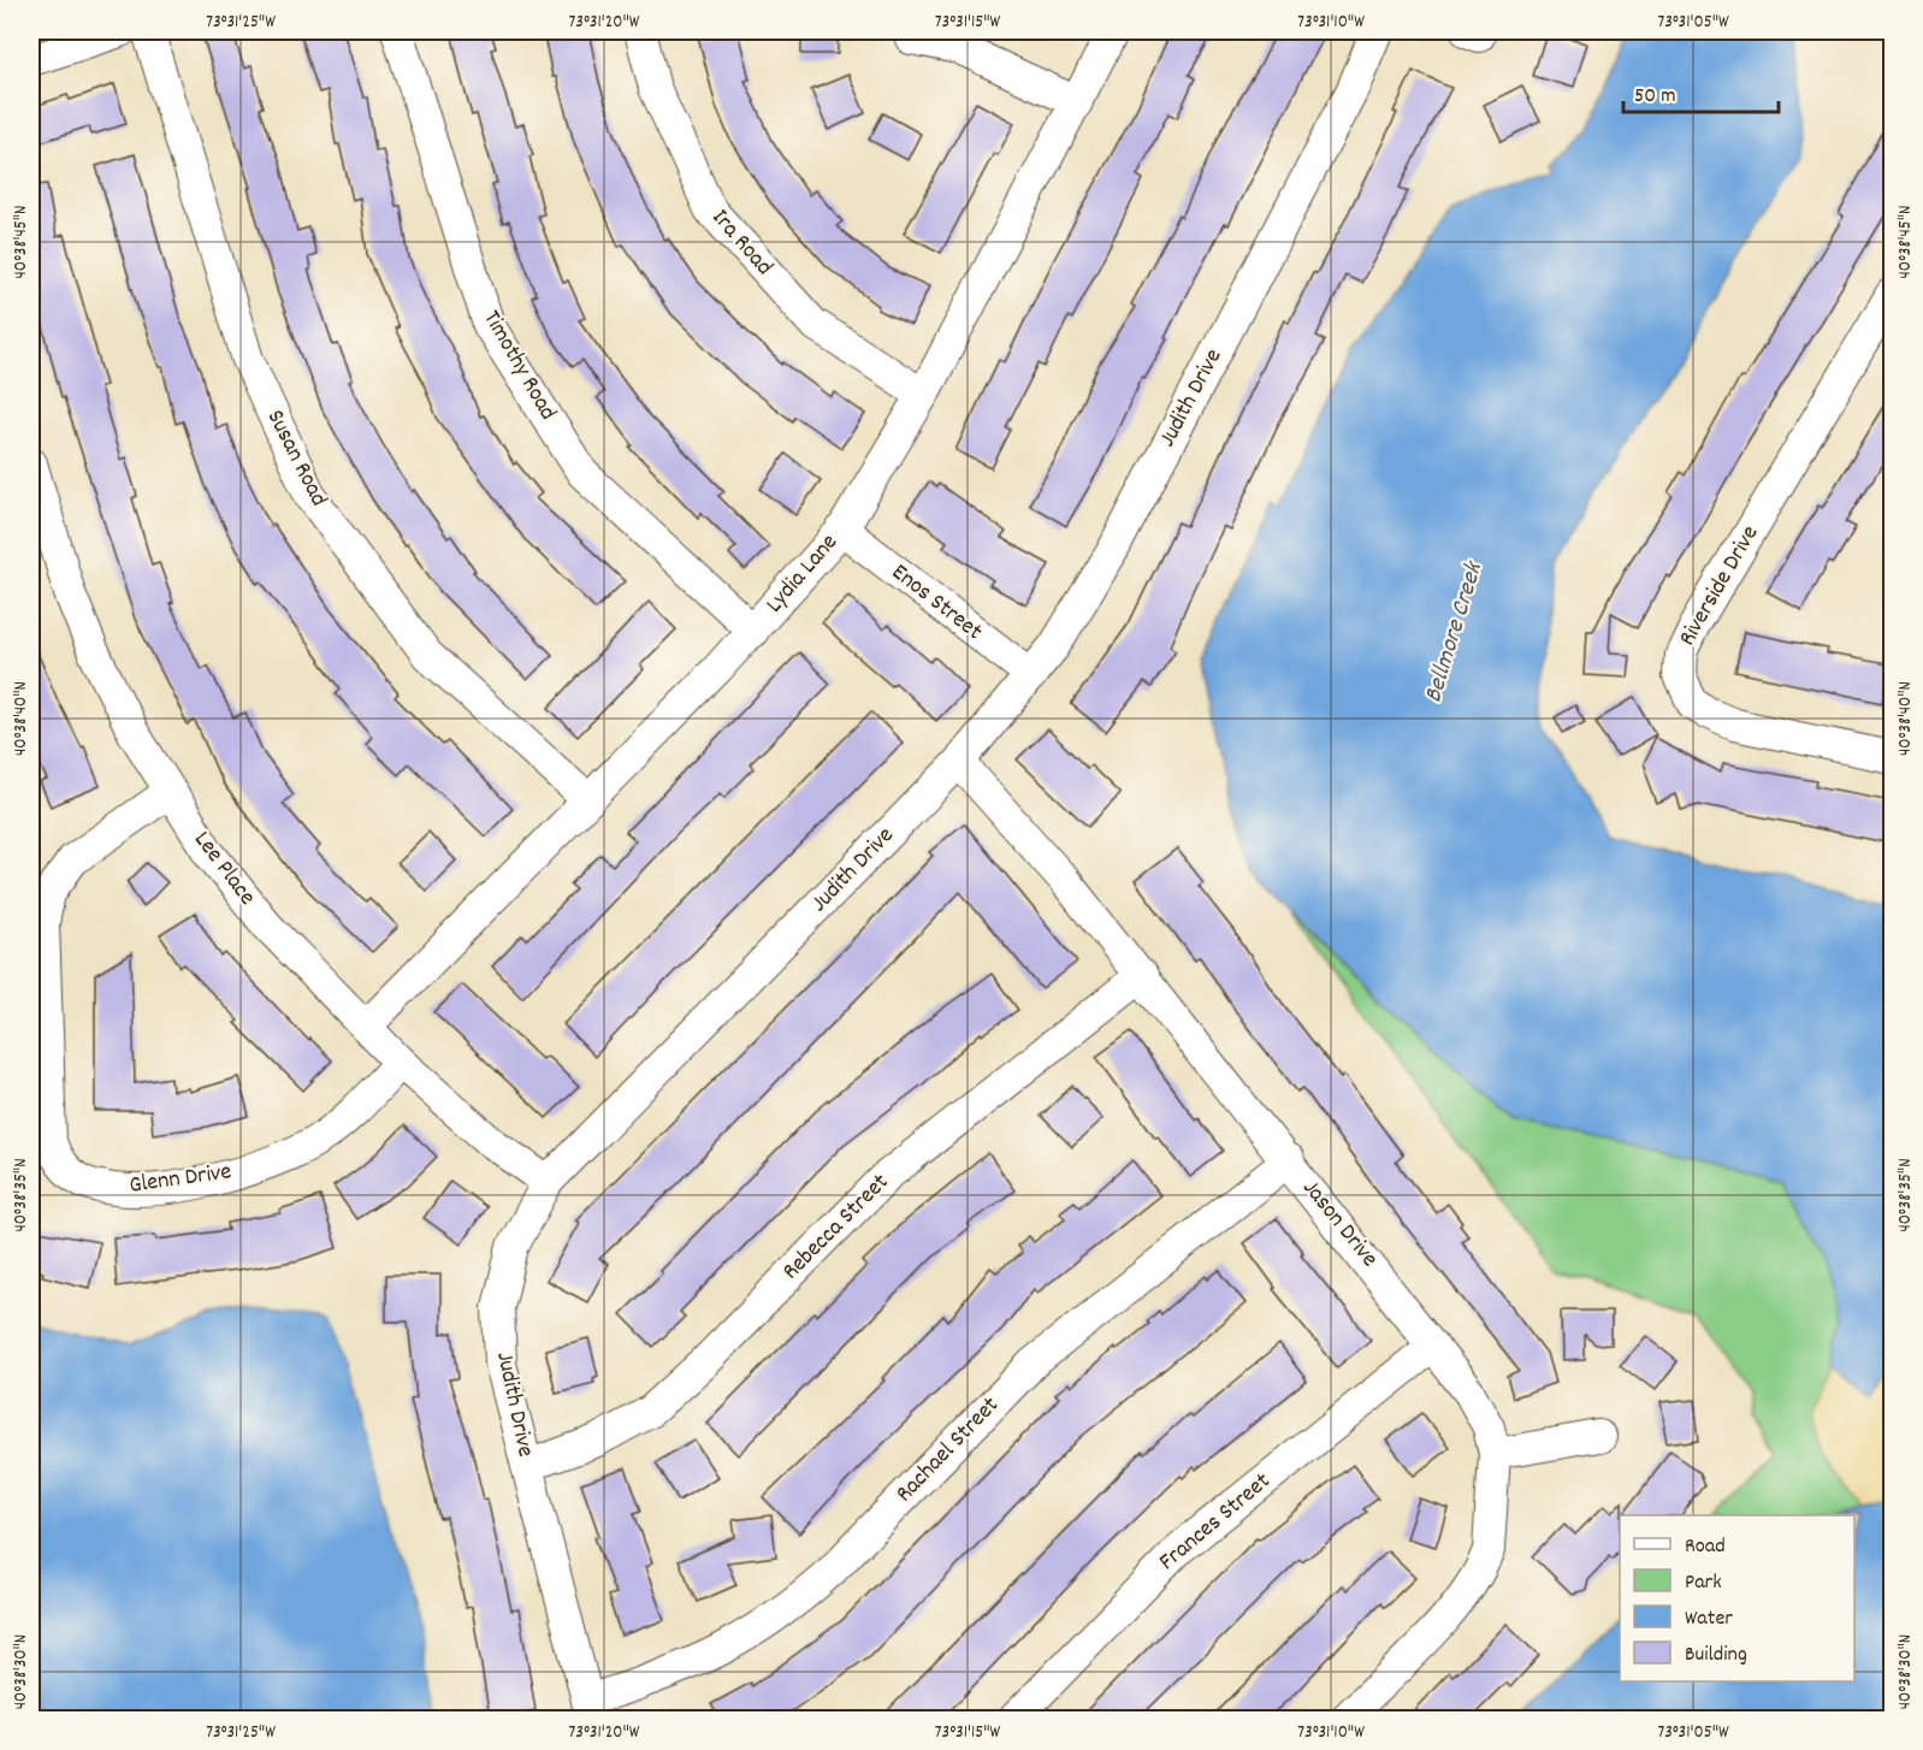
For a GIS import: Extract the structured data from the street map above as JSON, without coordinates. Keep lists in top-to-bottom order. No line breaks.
{"streets":{"street":["Ira Road","Timothy Road","Judith Drive","Susan Road","Lydia Lane","Riverside Drive","Enos Street","Lee Place","Glenn Drive","Jason Drive","Rebecca Street","Rachael Street","Frances Street"]},"crossings":[["Ira Road","Lydia Lane"],["Timothy Road","Lydia Lane"],["Judith Drive","Enos Street"],["Judith Drive","Lee Place"],["Judith Drive","Jason Drive"],["Judith Drive","Rebecca Street"],["Judith Drive","Rachael Street"],["Susan Road","Lydia Lane"],["Lydia Lane","Enos Street"],["Lydia Lane","Lee Place"],["Lee Place","Glenn Drive"],["Jason Drive","Rebecca Street"],["Jason Drive","Rachael Street"],["Jason Drive","Frances Street"]],"water":["Bellmore Creek"],"legend":["Road","Park","Water","Building"],"scale_bar":"50 m","coordinates":["73°31'25\"W","73°31'20\"W","73°31'15\"W","73°31'10\"W","73°31'05\"W","40°38'45\"N","40°38'40\"N","40°38'35\"N","40°38'30\"N"]}
